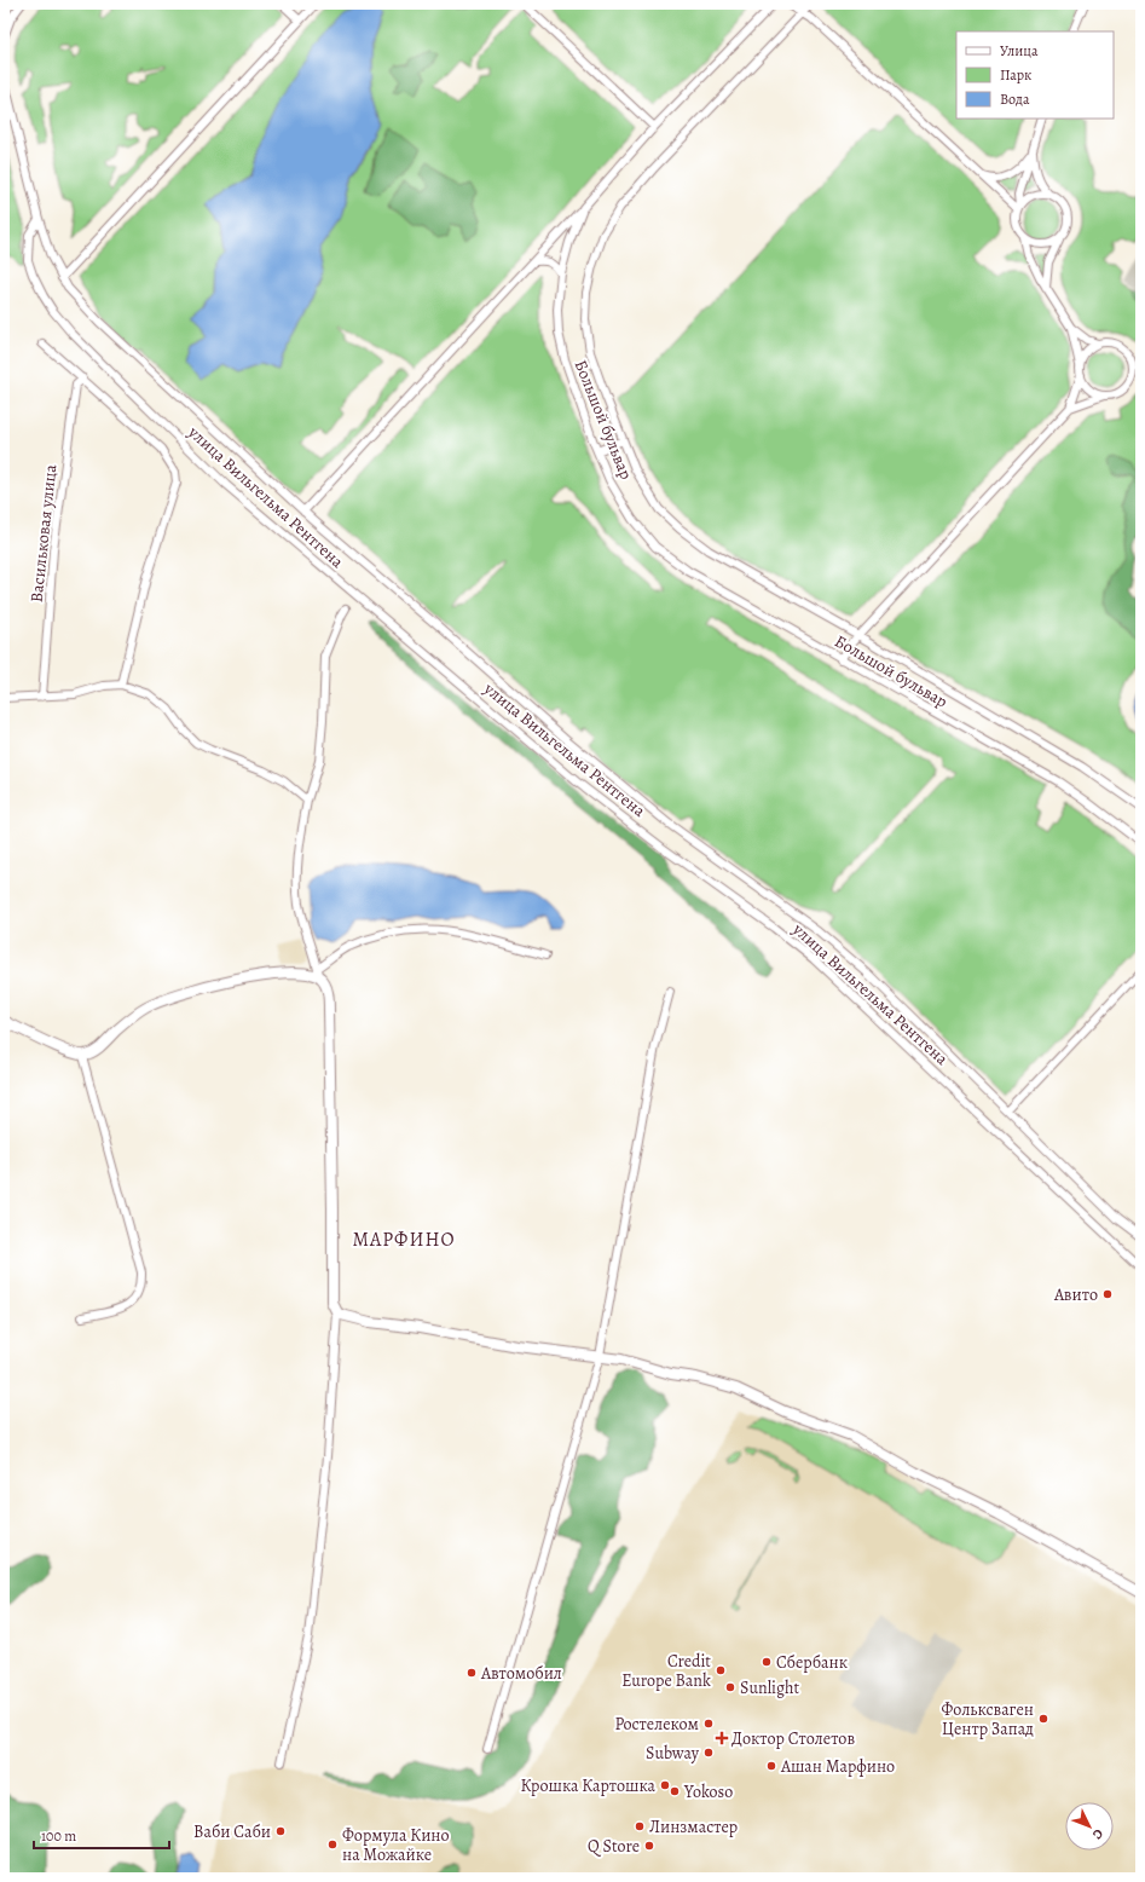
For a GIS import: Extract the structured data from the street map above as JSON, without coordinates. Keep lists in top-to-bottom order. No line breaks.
{"streets":{"street":["Большой бульвар","улица Вильгельма Рентгена","Васильковая улица"]},"districts":["МАРФИНО"],"places":{"other":["Авито","Сбербанк","Credit Europe Bank","Автомобил","Sunlight","Фольксваген Центр Запад","Ростелеком","Subway","Ашан Марфино","Крошка Картошка","Yokoso","Линзмастер","Ваби Саби","Формула Кино на Можайке","Q Store"],"health":["Доктор Столетов"]},"legend":["Улица","Парк","Вода"],"scale_bar":"100 m","north":"bottom right"}
